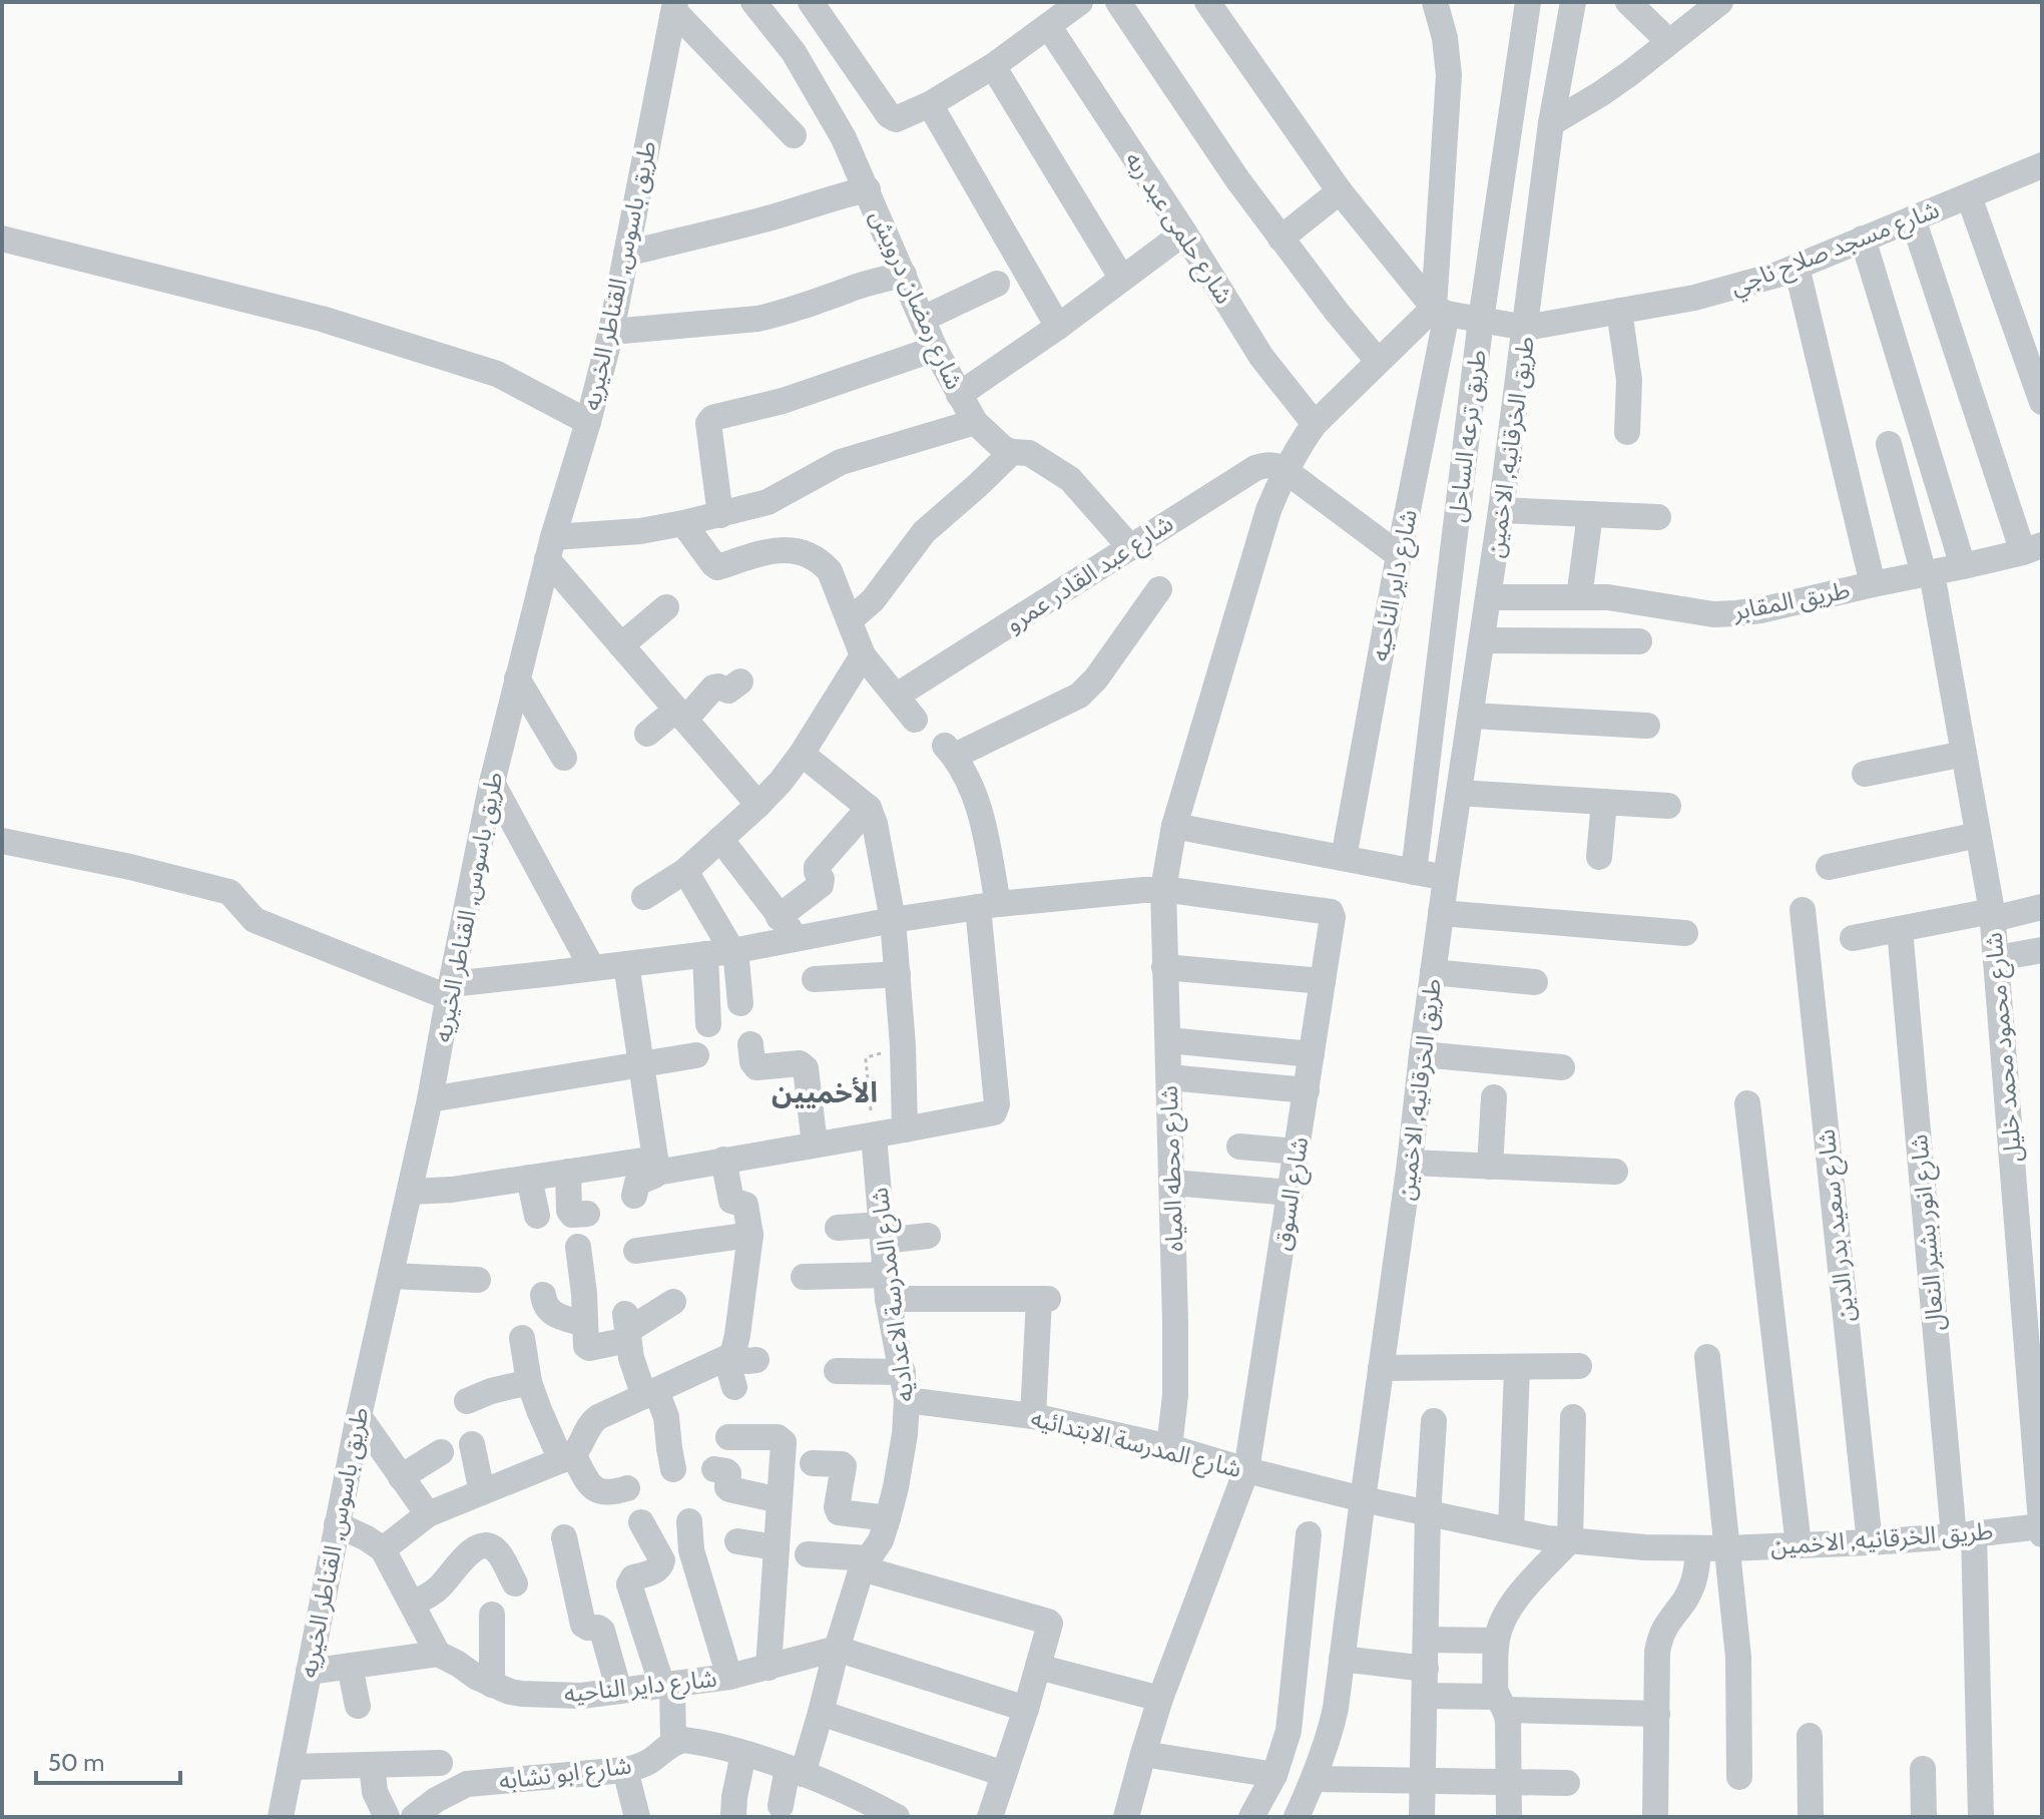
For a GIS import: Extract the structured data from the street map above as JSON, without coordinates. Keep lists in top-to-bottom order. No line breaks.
{"streets":{"street":["شارع حلمى عبد ربه","شارع مسجد صلاح ناجي","طريق باسوس, القناطر الخيريه","شارع رمضان درويش","طريق ترعه الساحل","طريق الخرقانيه, الاخمين","شارع عبد القادر عمرو","شارع داير الناحيه","طريق المقابر","شارع محمود محمد خليل","شارع محطه المياه","شارع السوق","شارع سعيد بدر الدين","شارع انور بشير النعال","شارع المدرسة الاعداديه","شارع المدرسة الابتدائيه","شارع ابو نشابه"]},"crossings":[["شارع حلمى عبد ربه","شارع محطه المياه"],["شارع مسجد صلاح ناجي","طريق الخرقانيه, الاخمين"],["شارع رمضان درويش","شارع عبد القادر عمرو"],["طريق الخرقانيه, الاخمين","طريق المقابر"],["طريق الخرقانيه, الاخمين","شارع محمود محمد خليل"],["طريق الخرقانيه, الاخمين","شارع سعيد بدر الدين"],["طريق الخرقانيه, الاخمين","شارع انور بشير النعال"],["طريق الخرقانيه, الاخمين","شارع المدرسة الابتدائيه"],["شارع عبد القادر عمرو","شارع محطه المياه"],["شارع داير الناحيه","شارع محطه المياه"],["شارع داير الناحيه","شارع المدرسة الاعداديه"],["طريق المقابر","شارع محمود محمد خليل"],["شارع محطه المياه","شارع السوق"],["شارع محطه المياه","شارع المدرسة الابتدائيه"],["شارع السوق","شارع المدرسة الابتدائيه"],["شارع المدرسة الاعداديه","شارع المدرسة الابتدائيه"]],"districts":["الأخميين"],"scale_bar":"50 m"}
